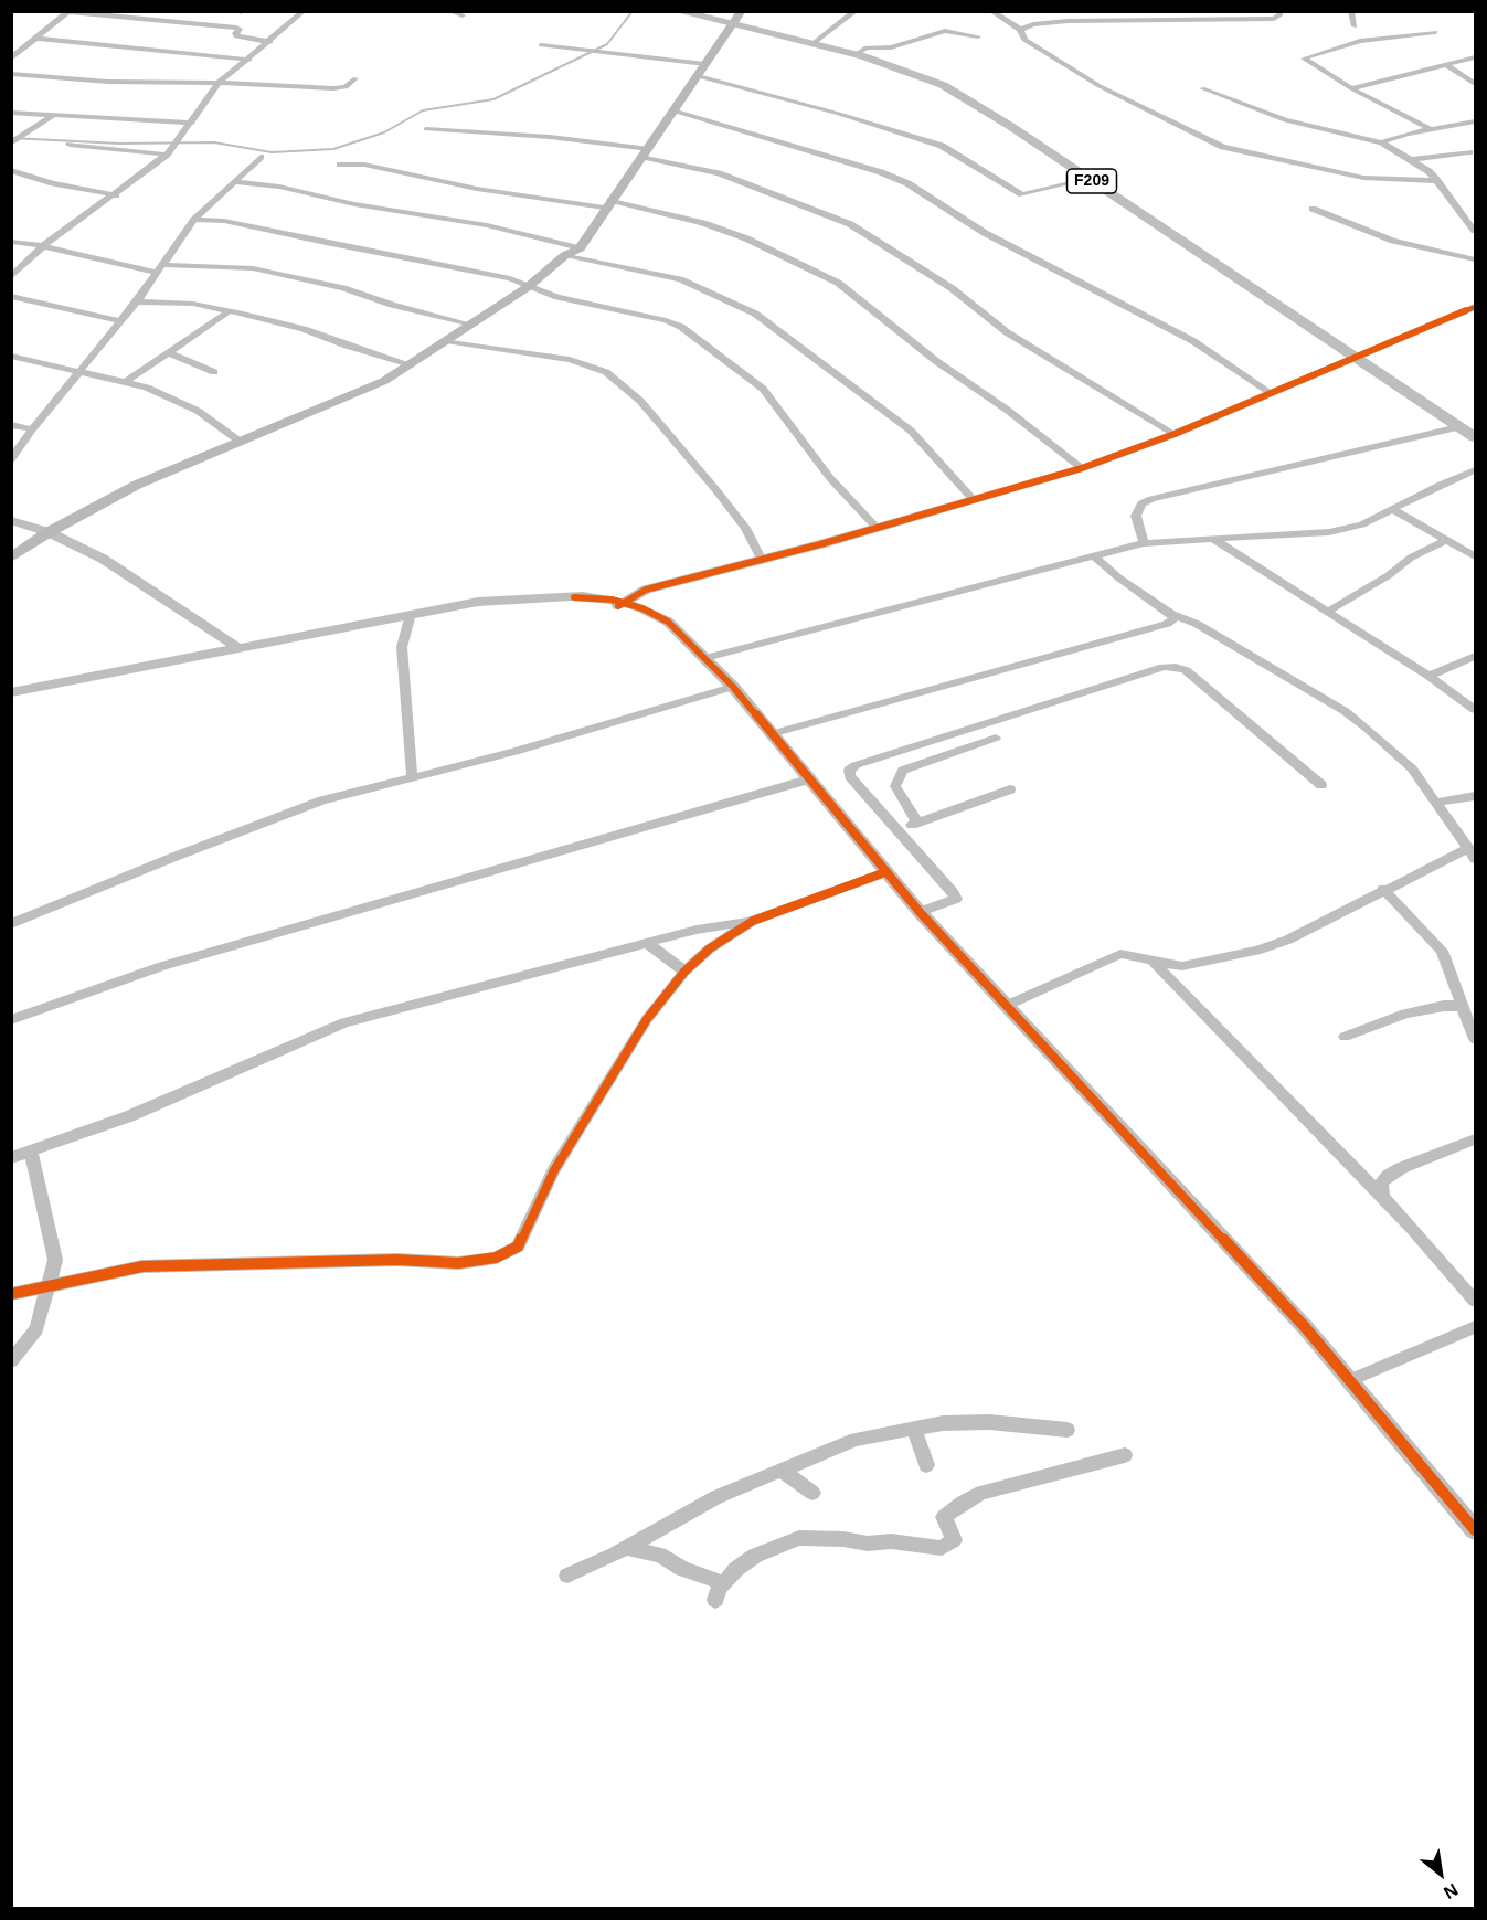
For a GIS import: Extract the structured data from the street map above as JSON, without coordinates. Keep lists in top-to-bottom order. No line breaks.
{"streets":{"main road":["F209"]},"north":"bottom right"}
